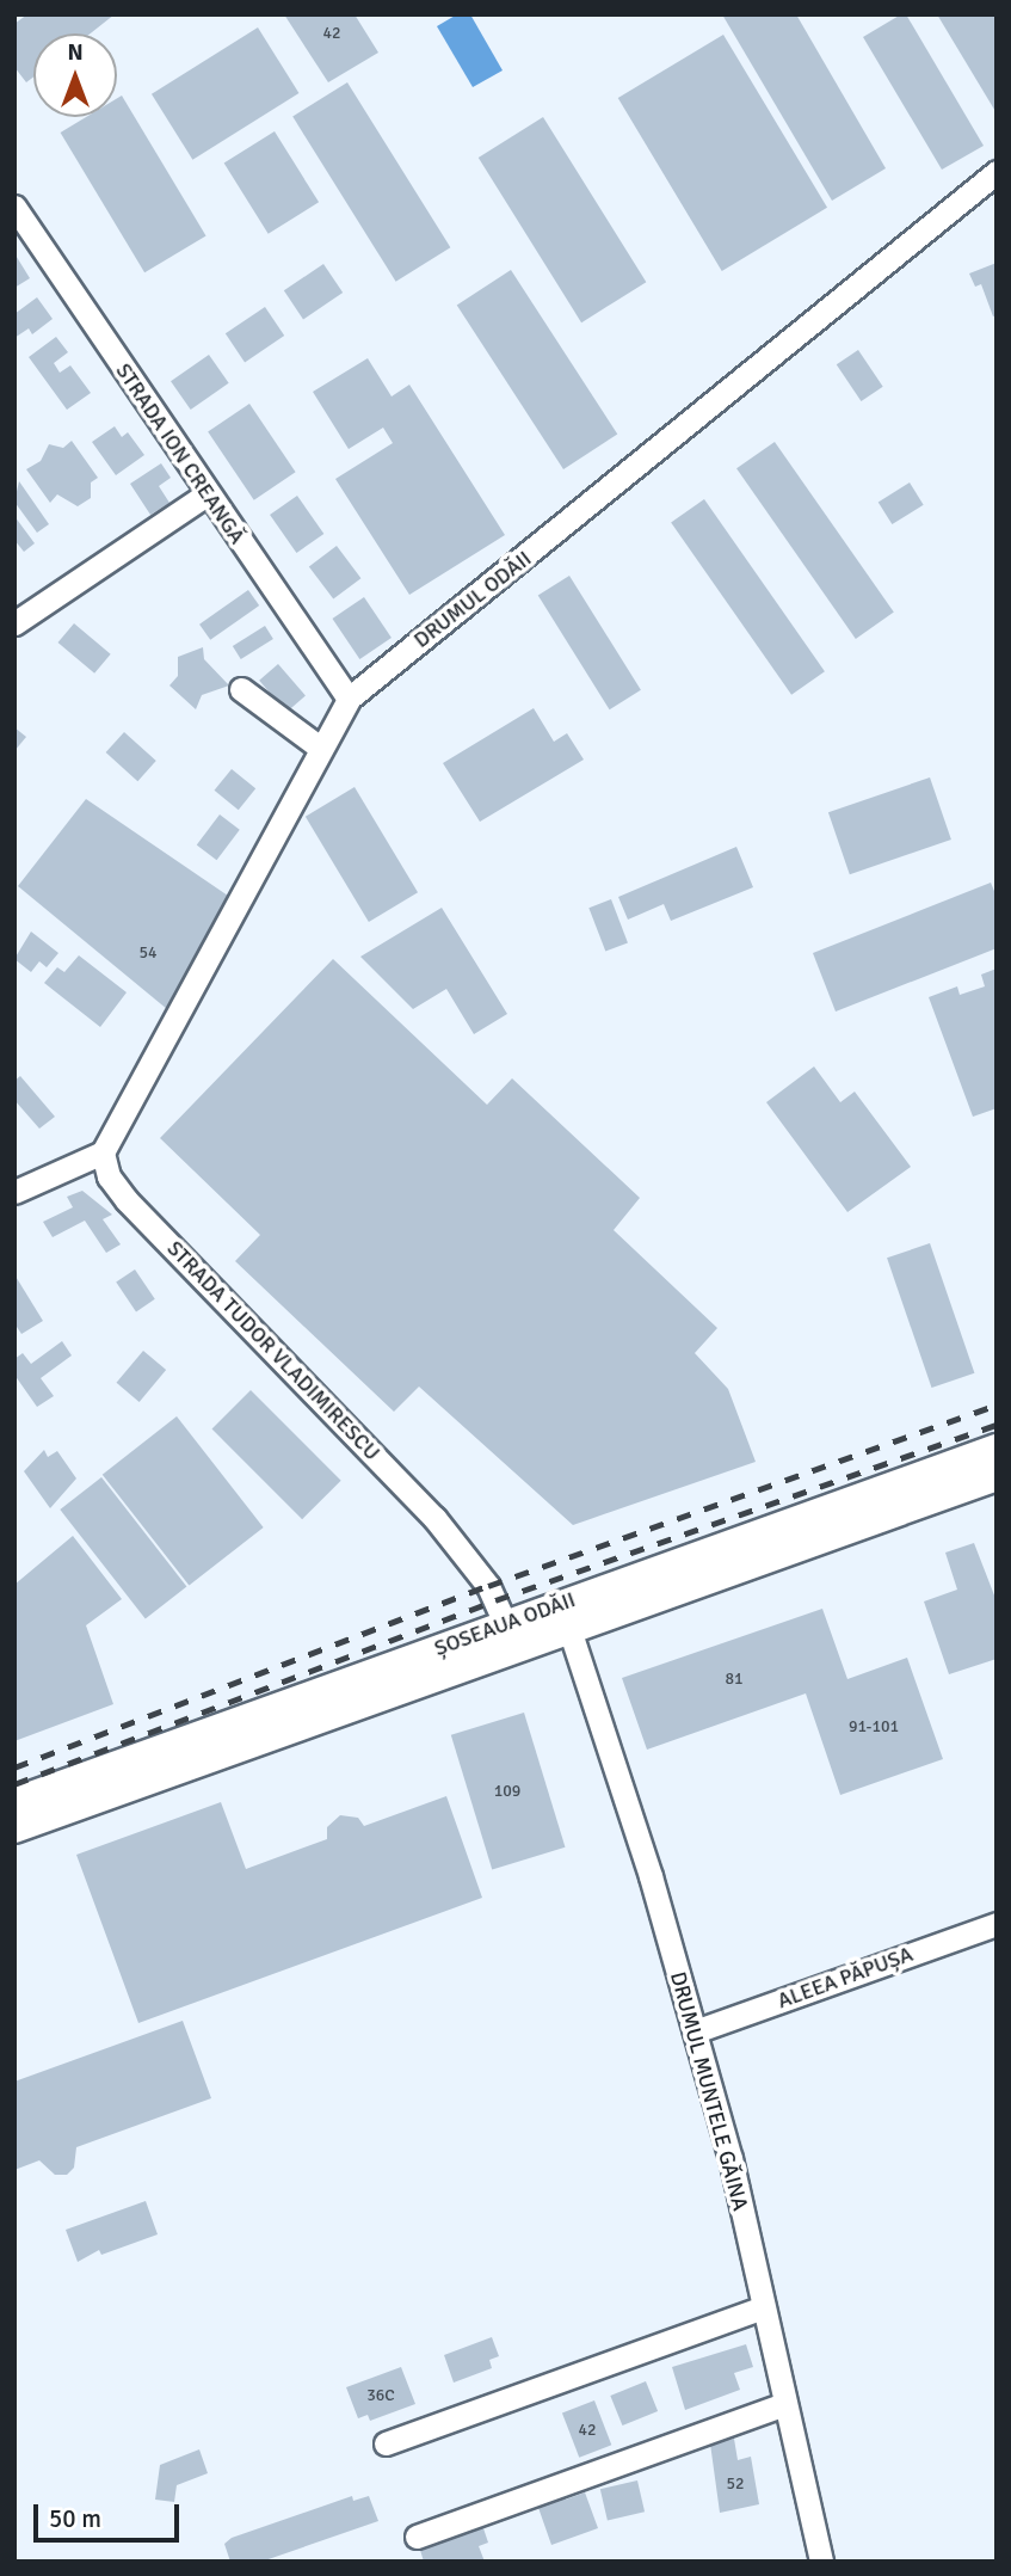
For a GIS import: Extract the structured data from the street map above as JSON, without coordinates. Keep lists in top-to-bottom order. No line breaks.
{"streets":{"main road":["ȘOSEAUA ODĂII"],"street":["STRADA ION CREANGĂ","DRUMUL ODĂII","STRADA TUDOR VLADIMIRESCU","ALEEA PĂPUȘA","DRUMUL MUNTELE GĂINA"]},"crossings":[["STRADA ION CREANGĂ","DRUMUL ODĂII"],["DRUMUL ODĂII","STRADA TUDOR VLADIMIRESCU"],["STRADA TUDOR VLADIMIRESCU","ȘOSEAUA ODĂII"],["ȘOSEAUA ODĂII","DRUMUL MUNTELE GĂINA"],["ALEEA PĂPUȘA","DRUMUL MUNTELE GĂINA"]],"house_numbers":["42","54","81","91-101","109","36C","42","52"],"scale_bar":"50 m","north":"top"}
